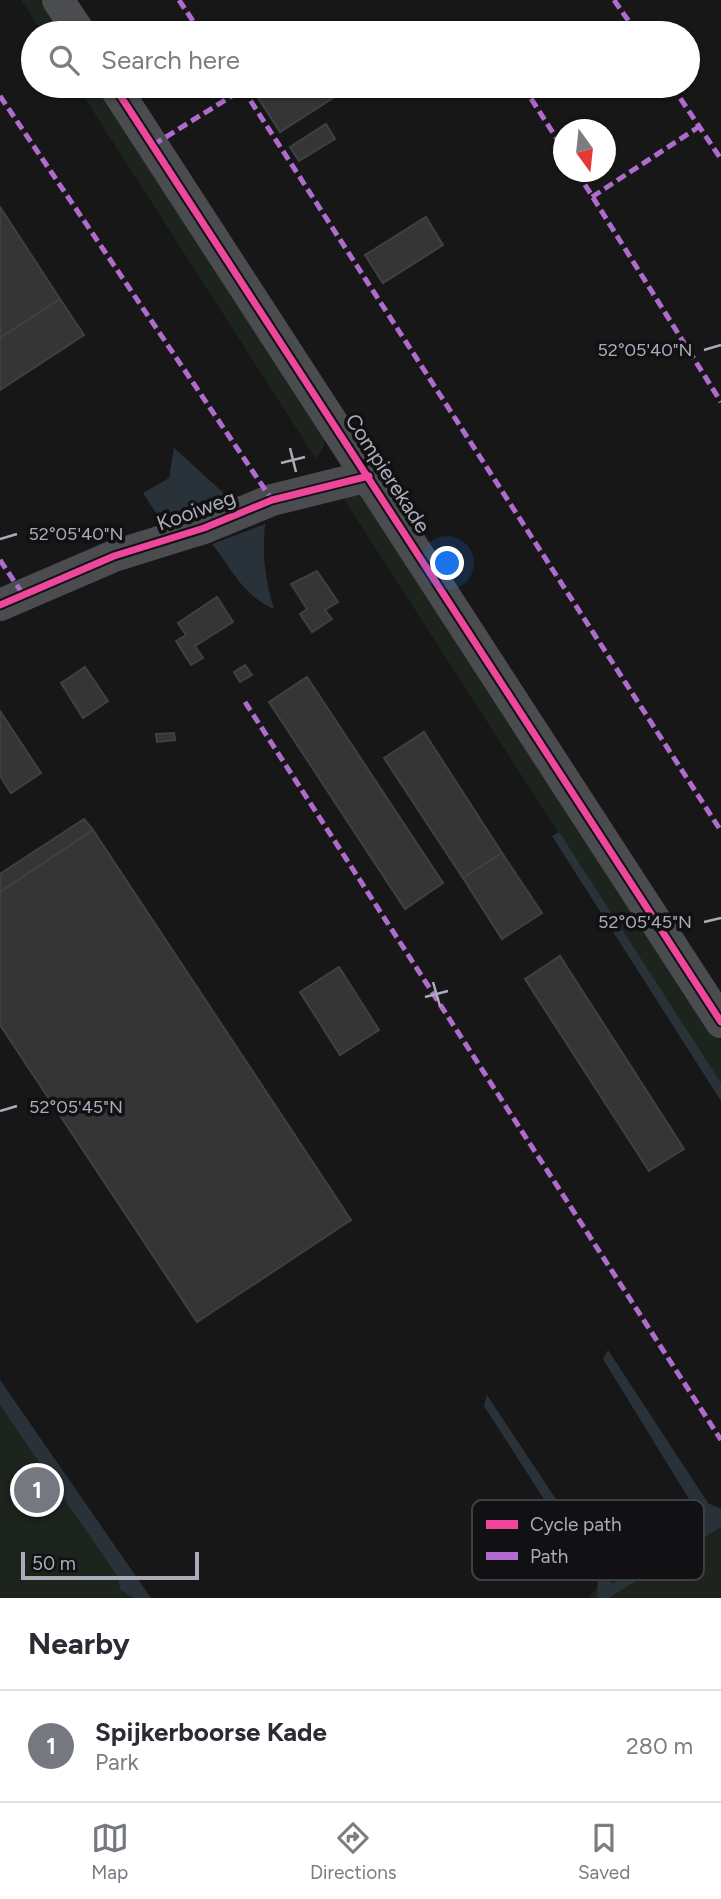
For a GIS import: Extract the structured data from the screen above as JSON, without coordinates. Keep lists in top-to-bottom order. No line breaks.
{"streets":{"street":["Compierekade","Kooiweg"]},"crossings":[["Compierekade","Kooiweg"]],"legend":["Cycle path","Path"],"scale_bar":"50 m","north":"bottom","page":{"search":"Search here","pins":"1","scale":"50 m","heading":"Nearby","list":[{"mark":"1","name":"Spijkerboorse Kade","note":"Park","value":"280 m"}],"nav":["Map","Directions","Saved"]},"coordinates":["52°05'40\"N","52°05'45\"N"]}
